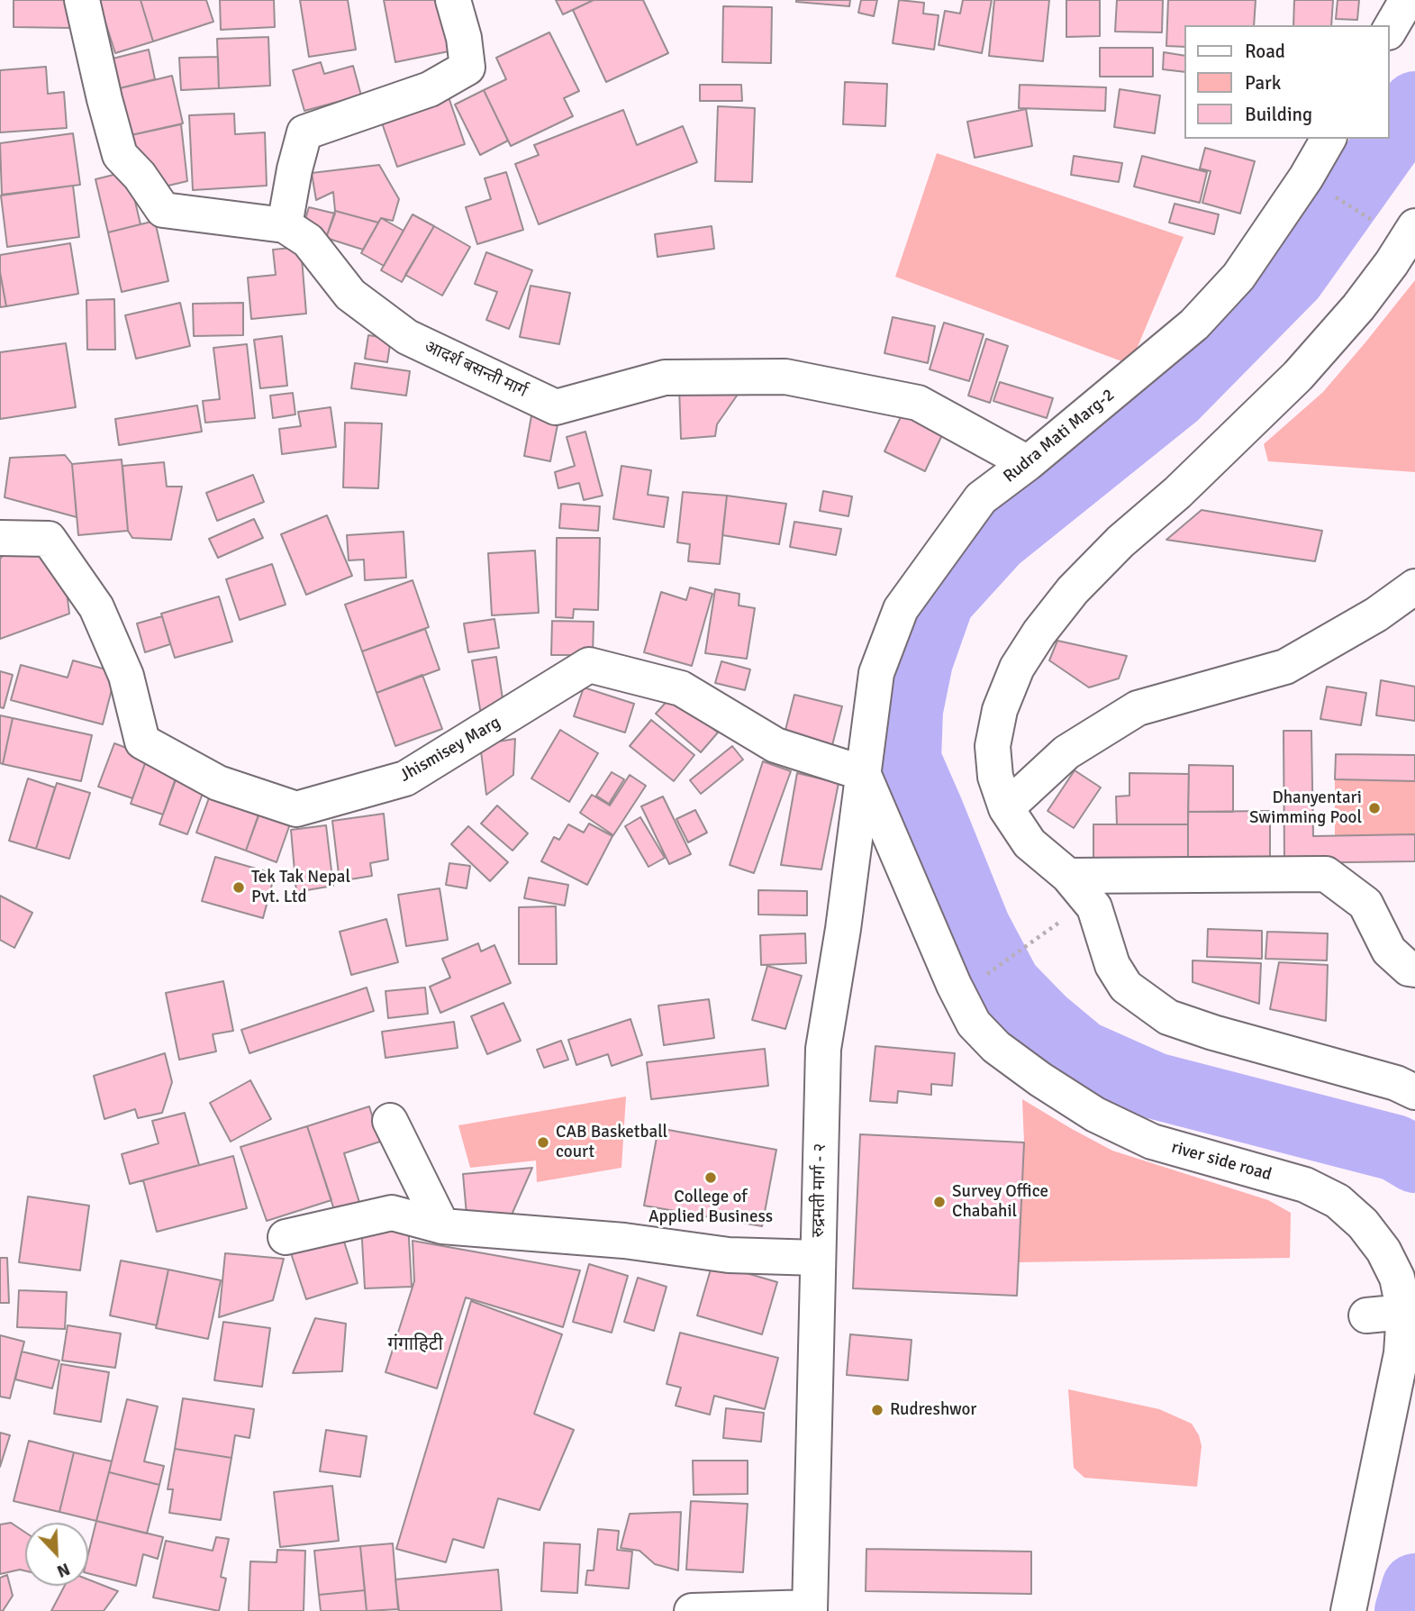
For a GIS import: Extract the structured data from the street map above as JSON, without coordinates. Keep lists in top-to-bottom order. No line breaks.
{"streets":{"street":["आदर्श बसन्ती मार्ग","Rudra Mati Marg-2","Jhismisey Marg","river side road","रुद्रमती मार्ग ‍- २"]},"crossings":[["आदर्श बसन्ती मार्ग","Rudra Mati Marg-2"],["Rudra Mati Marg-2","Jhismisey Marg"],["Rudra Mati Marg-2","river side road"],["Rudra Mati Marg-2","रुद्रमती मार्ग ‍- २"],["Jhismisey Marg","river side road"],["Jhismisey Marg","रुद्रमती मार्ग ‍- २"],["river side road","रुद्रमती मार्ग ‍- २"]],"districts":["गंगाहिटी"],"places":["Dhanyentari Swimming Pool","Tek Tak Nepal Pvt. Ltd","CAB Basketball court","College of Applied Business","Survey Office Chabahil","Rudreshwor"],"legend":["Road","Park","Building"],"north":"bottom right"}
